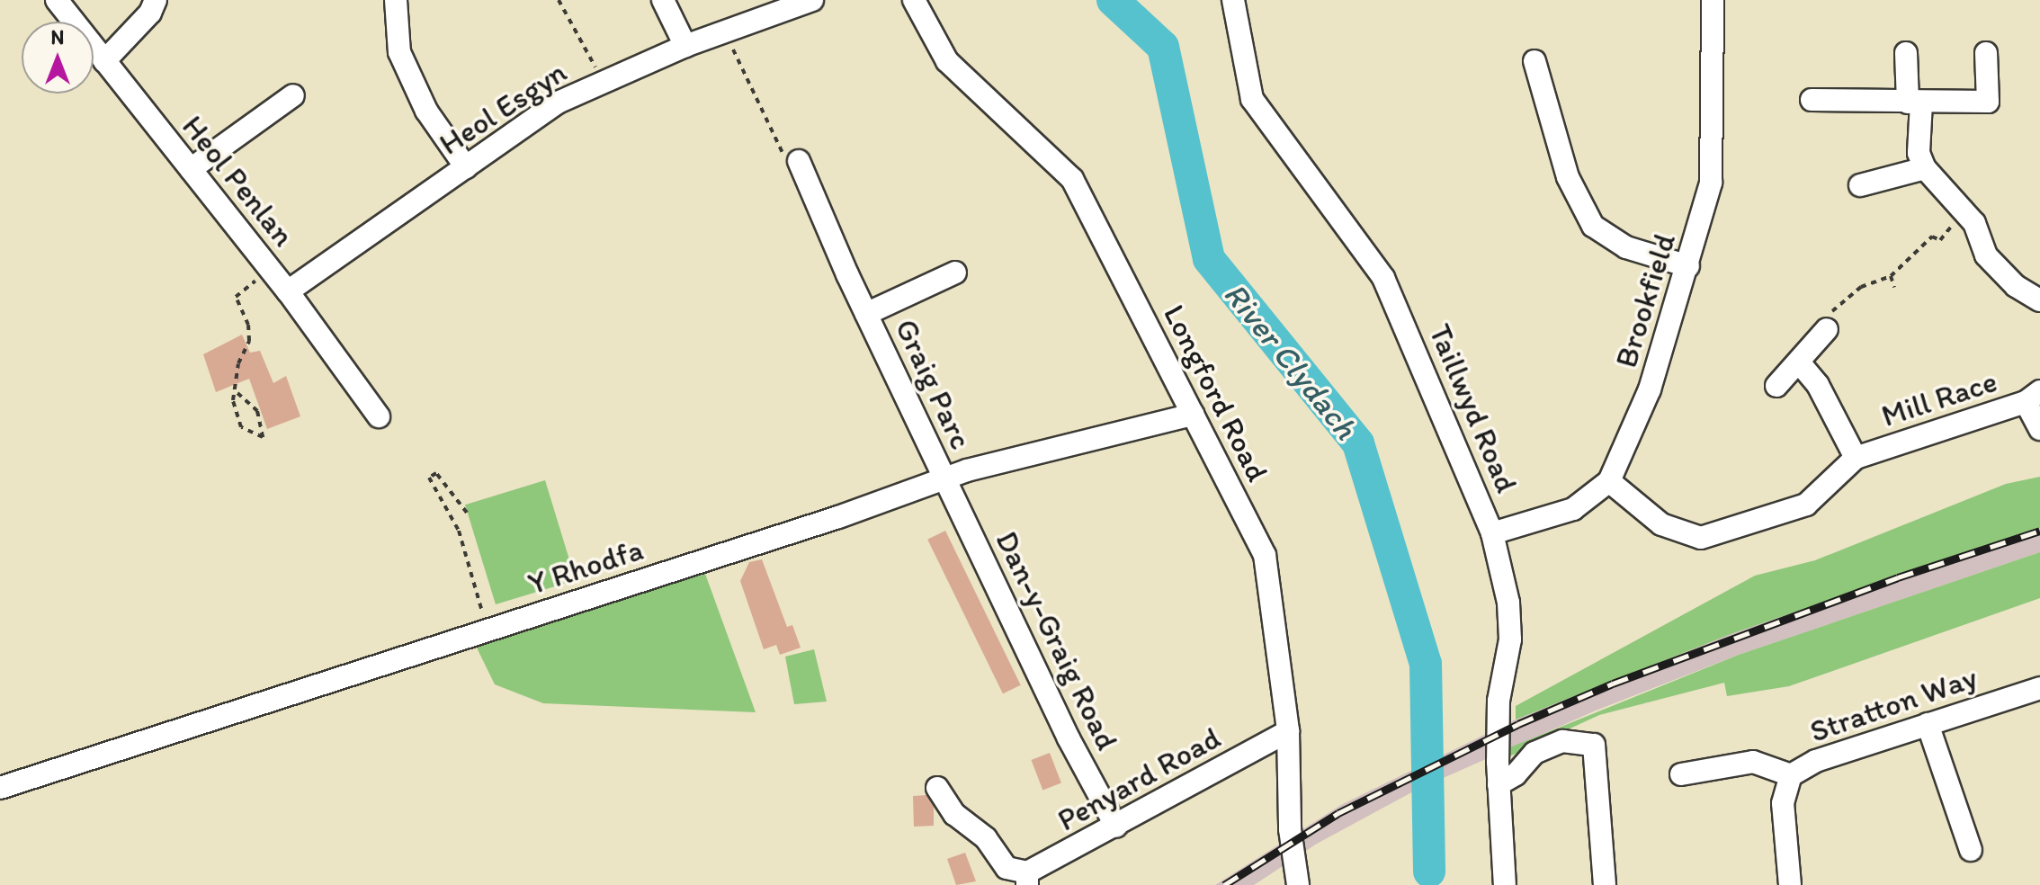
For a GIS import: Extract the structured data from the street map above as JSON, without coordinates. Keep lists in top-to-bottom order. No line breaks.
{"streets":{"street":["Heol Esgyn","Heol Penlan","Brookfield","Graig Parc","Longford Road","Mill Race","Taillwyd Road","Y Rhodfa","Dan-y-Graig Road","Stratton Way","Penyard Road"]},"crossings":[["Heol Esgyn","Heol Penlan"],["Brookfield","Mill Race"],["Brookfield","Taillwyd Road"],["Graig Parc","Y Rhodfa"],["Graig Parc","Dan-y-Graig Road"],["Longford Road","Y Rhodfa"],["Longford Road","Penyard Road"],["Y Rhodfa","Dan-y-Graig Road"],["Dan-y-Graig Road","Penyard Road"]],"water":["River Clydach"],"north":"top"}
